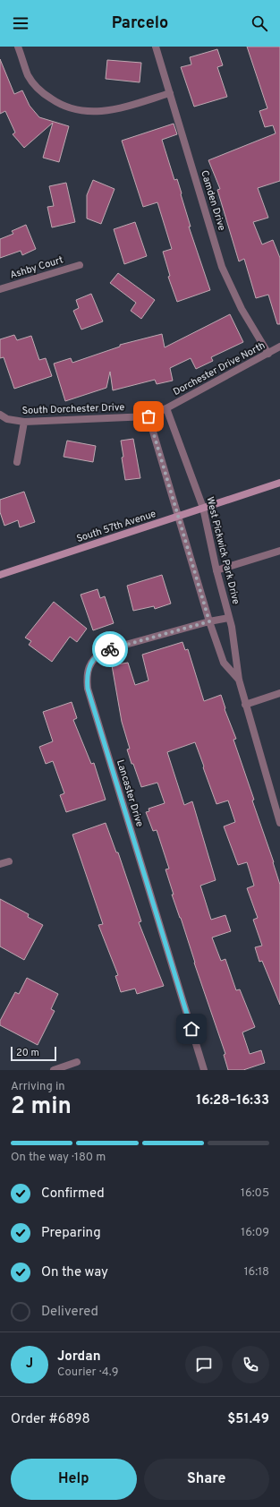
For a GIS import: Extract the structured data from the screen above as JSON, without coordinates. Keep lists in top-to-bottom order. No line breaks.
{"streets":{"street":["Camden Drive","Ashby Court","Dorchester Drive North","South Dorchester Drive","South 57th Avenue","West Pickwick Park Drive","Lancaster Drive"]},"crossings":[["Camden Drive","Dorchester Drive North"],["Dorchester Drive North","South Dorchester Drive"],["Dorchester Drive North","West Pickwick Park Drive"],["South Dorchester Drive","West Pickwick Park Drive"],["South 57th Avenue","West Pickwick Park Drive"],["West Pickwick Park Drive","Lancaster Drive"]],"scale_bar":"20 m","page":{"header":"Parcelo","scale":"20 m","heading":["2 min","Arriving in","16:28–16:33"],"panel":["Jordan","Courier · 4.9","Order #6898","$51.49"],"bar":"On the way · 180 m","list":[["Confirmed","16:05"],["Preparing","16:09"],["On the way","16:18"],"Delivered"],"round":"J","buttons":["Help","Share"]}}
